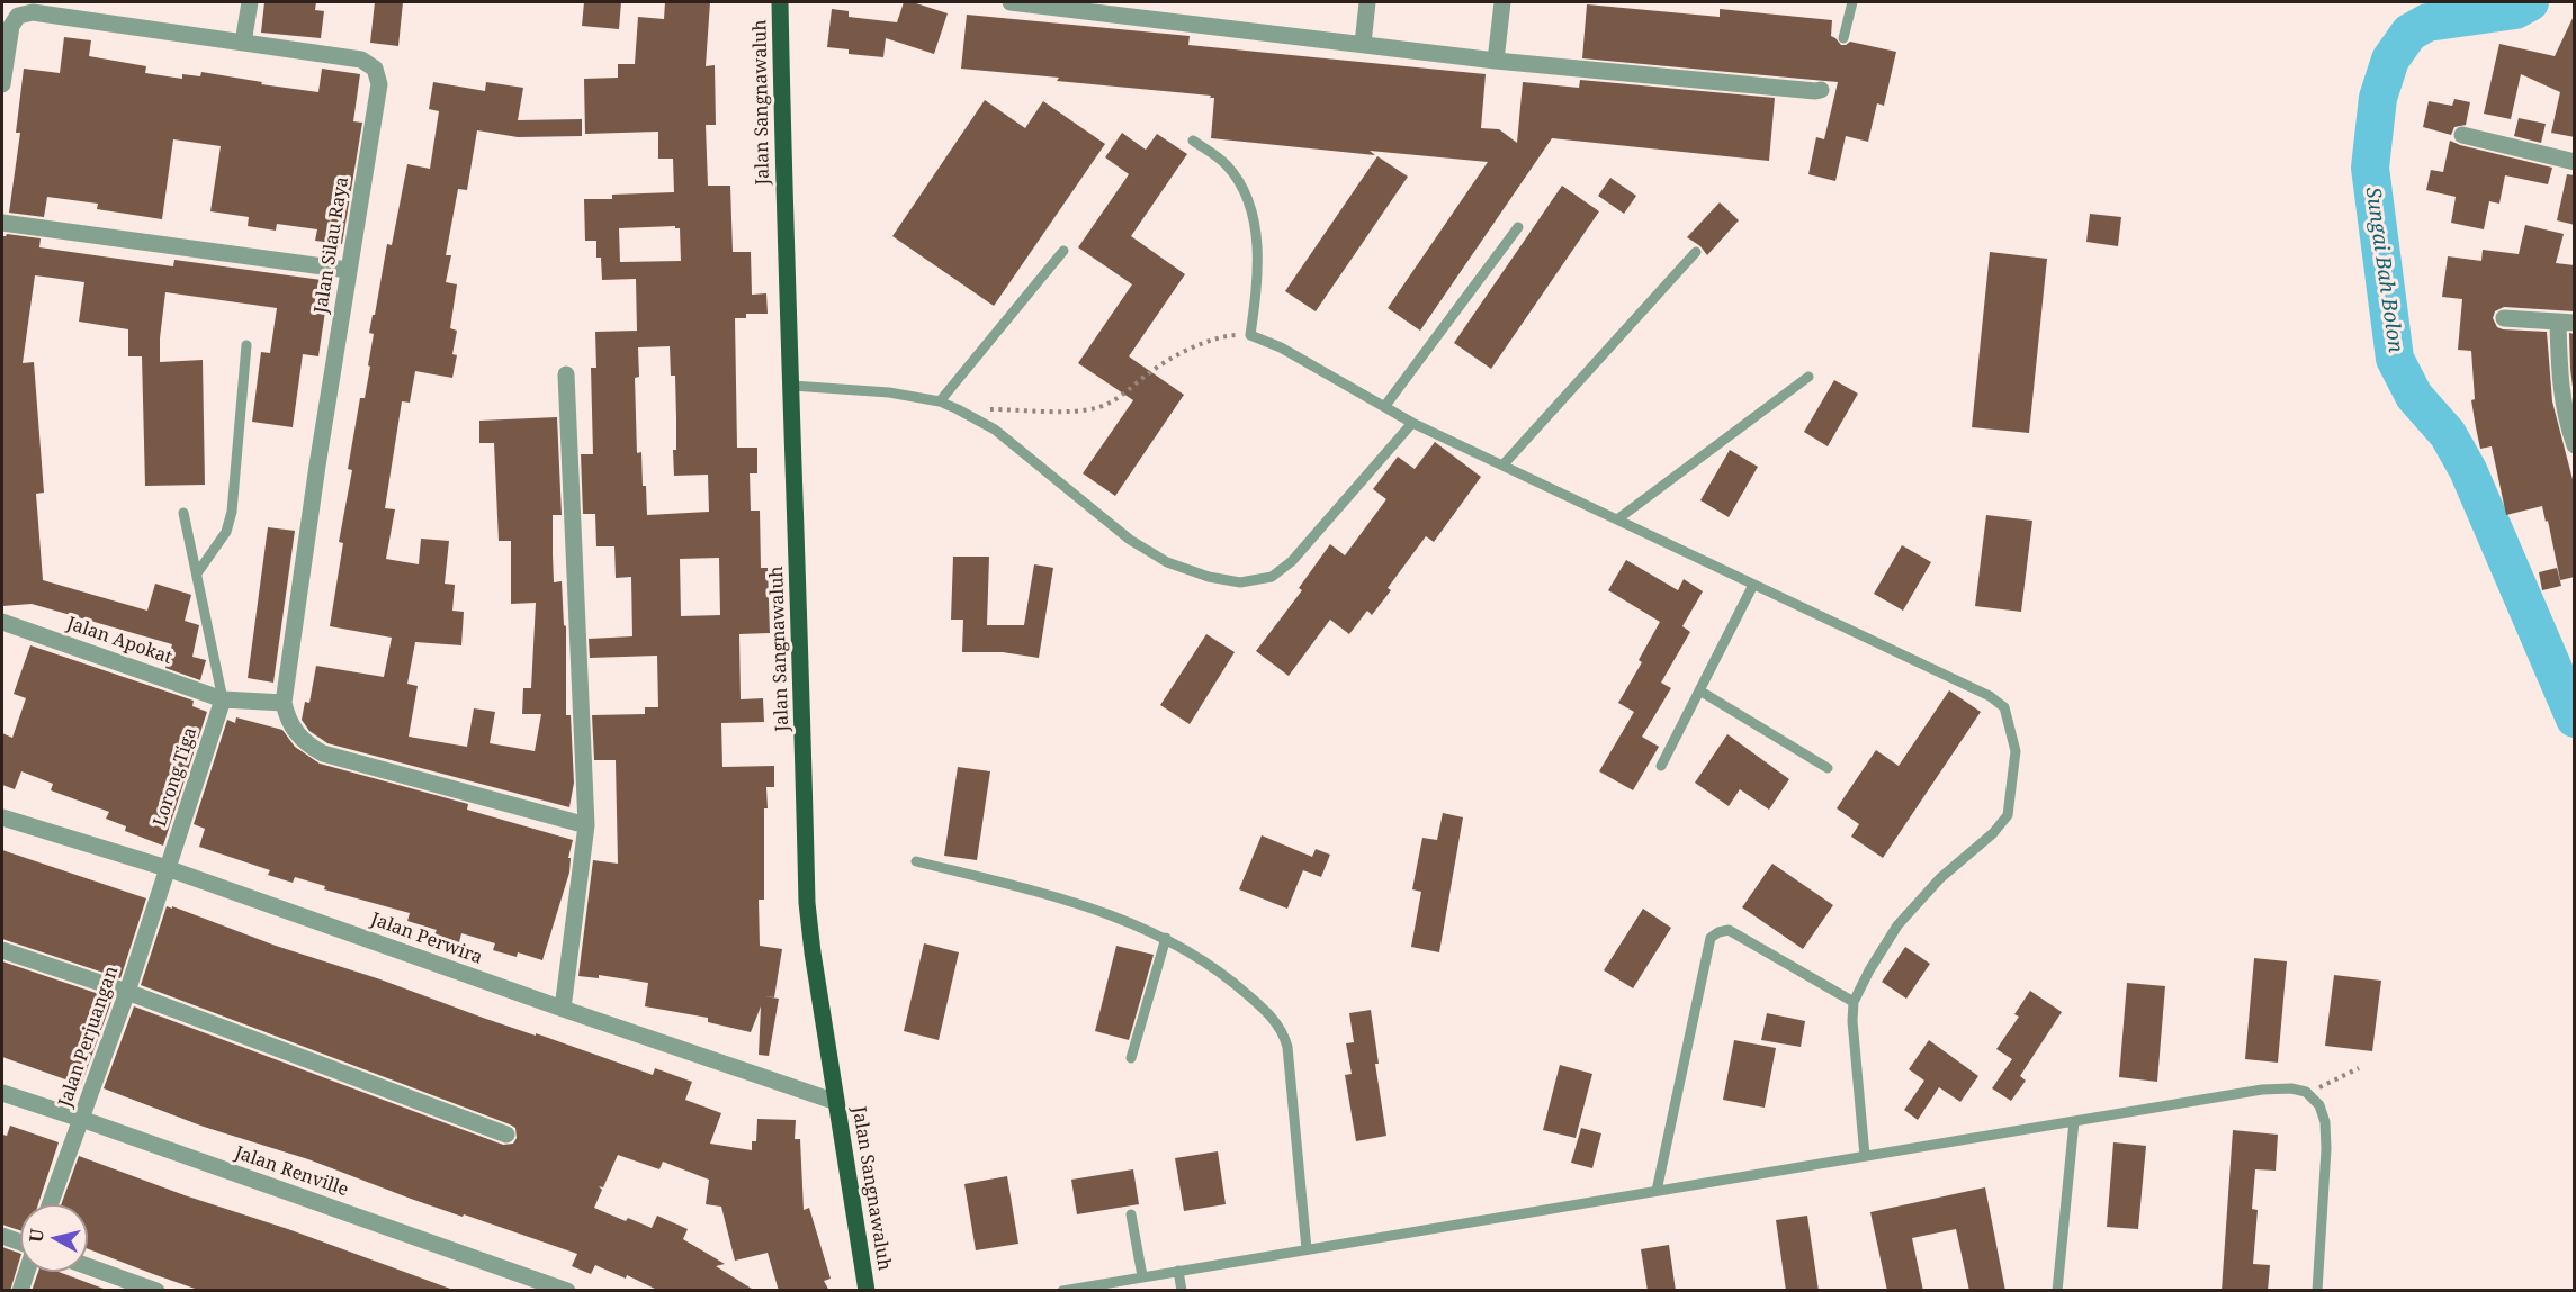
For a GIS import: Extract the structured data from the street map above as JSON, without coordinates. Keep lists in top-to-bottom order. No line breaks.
{"streets":{"main road":["Jalan Sangnawaluh"],"street":["Jalan Silau Raya","Jalan Apokat","Lorong Tiga","Jalan Perwira","Jalan Perjuangan","Jalan Renville"]},"crossings":[["Jalan Sangnawaluh","Jalan Perwira"],["Jalan Apokat","Lorong Tiga"],["Lorong Tiga","Jalan Perwira"],["Lorong Tiga","Jalan Perjuangan"],["Jalan Perwira","Jalan Perjuangan"],["Jalan Perjuangan","Jalan Renville"]],"water":["Sungai Bah Bolon"],"north":"left"}
